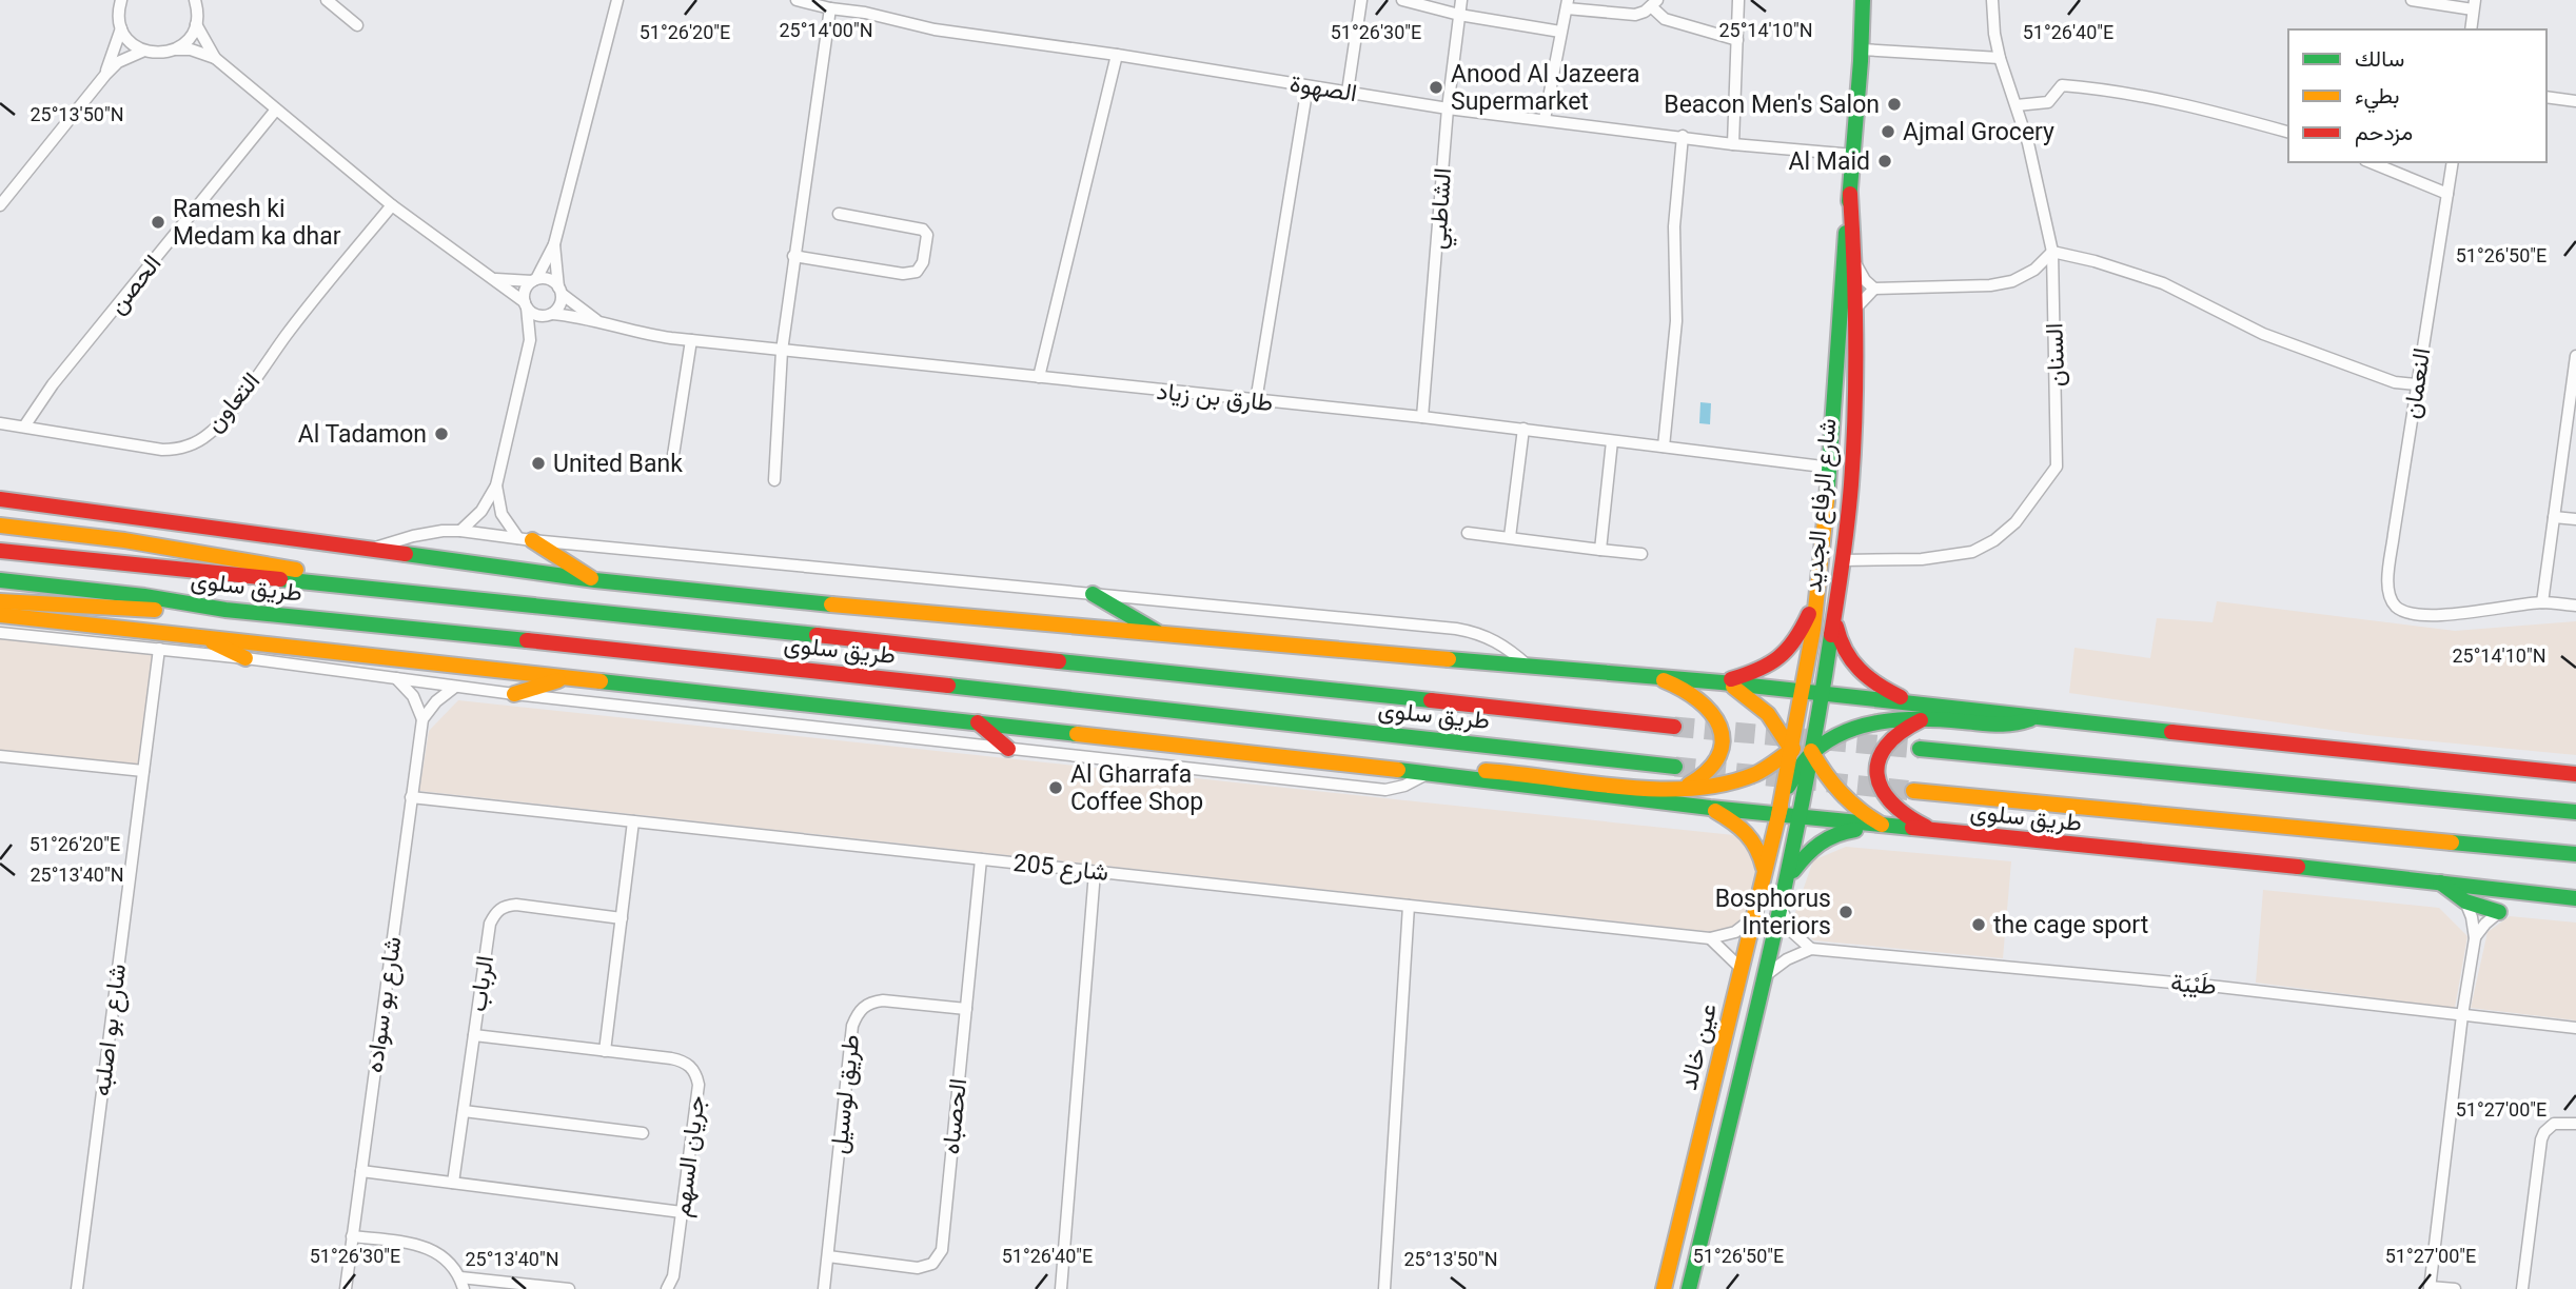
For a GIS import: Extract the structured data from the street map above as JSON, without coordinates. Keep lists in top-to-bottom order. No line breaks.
{"streets":{"main road":["شارع الرفاع الجديد","طريق سلوى","عين خالد"],"street":["الصهوة","الشاطبي","الحصن","السنان","النعمان","طارق بن زياد","التعاون","شارع 205","الرباب","طَيْبَة","شارع بو سواده","شارع بو اصلبه","طريق لوسيل","الحصباه","جريان السهم"]},"crossings":[["الصهوة","الشاطبي"],["الصهوة","شارع الرفاع الجديد"],["الشاطبي","طارق بن زياد"],["الحصن","التعاون"],["السنان","شارع الرفاع الجديد"],["طارق بن زياد","شارع الرفاع الجديد"],["شارع الرفاع الجديد","طريق سلوى"],["شارع الرفاع الجديد","عين خالد"],["طريق سلوى","عين خالد"],["شارع 205","شارع بو سواده"],["شارع 205","عين خالد"],["شارع 205","الحصباه"],["الرباب","جريان السهم"],["طريق لوسيل","الحصباه"]],"places":["Anood Al Jazeera Supermarket","Beacon Men's Salon","Ajmal Grocery","Al Maid","Ramesh ki Medam ka dhar","Al Tadamon","United Bank","Al Gharrafa Coffee Shop","Bosphorus Interiors","the cage sport"],"legend":["سالك","بطيء","مزدحم"],"coordinates":["25°14'00\"N","25°14'10\"N","51°26'20\"E","51°26'30\"E","51°26'40\"E","25°13'50\"N","51°26'50\"E","25°13'40\"N","51°27'00\"E"]}
